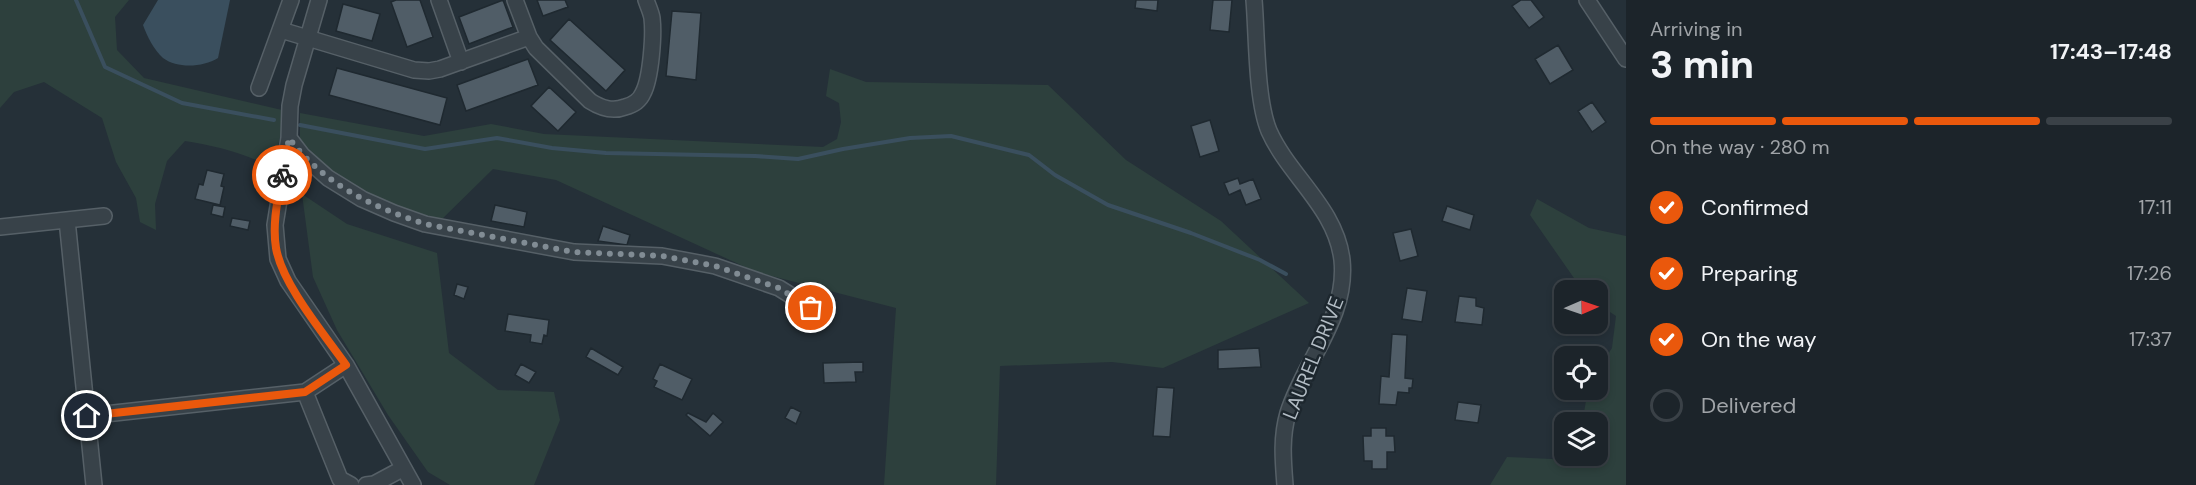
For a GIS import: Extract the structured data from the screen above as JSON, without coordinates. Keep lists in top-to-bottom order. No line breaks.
{"streets":{"street":["LAUREL DRIVE"]},"north":"right","page":{"heading":["3 min","Arriving in","17:43–17:48"],"bar":"On the way · 280 m","list":[["Confirmed","17:11"],["Preparing","17:26"],["On the way","17:37"],"Delivered"]}}
